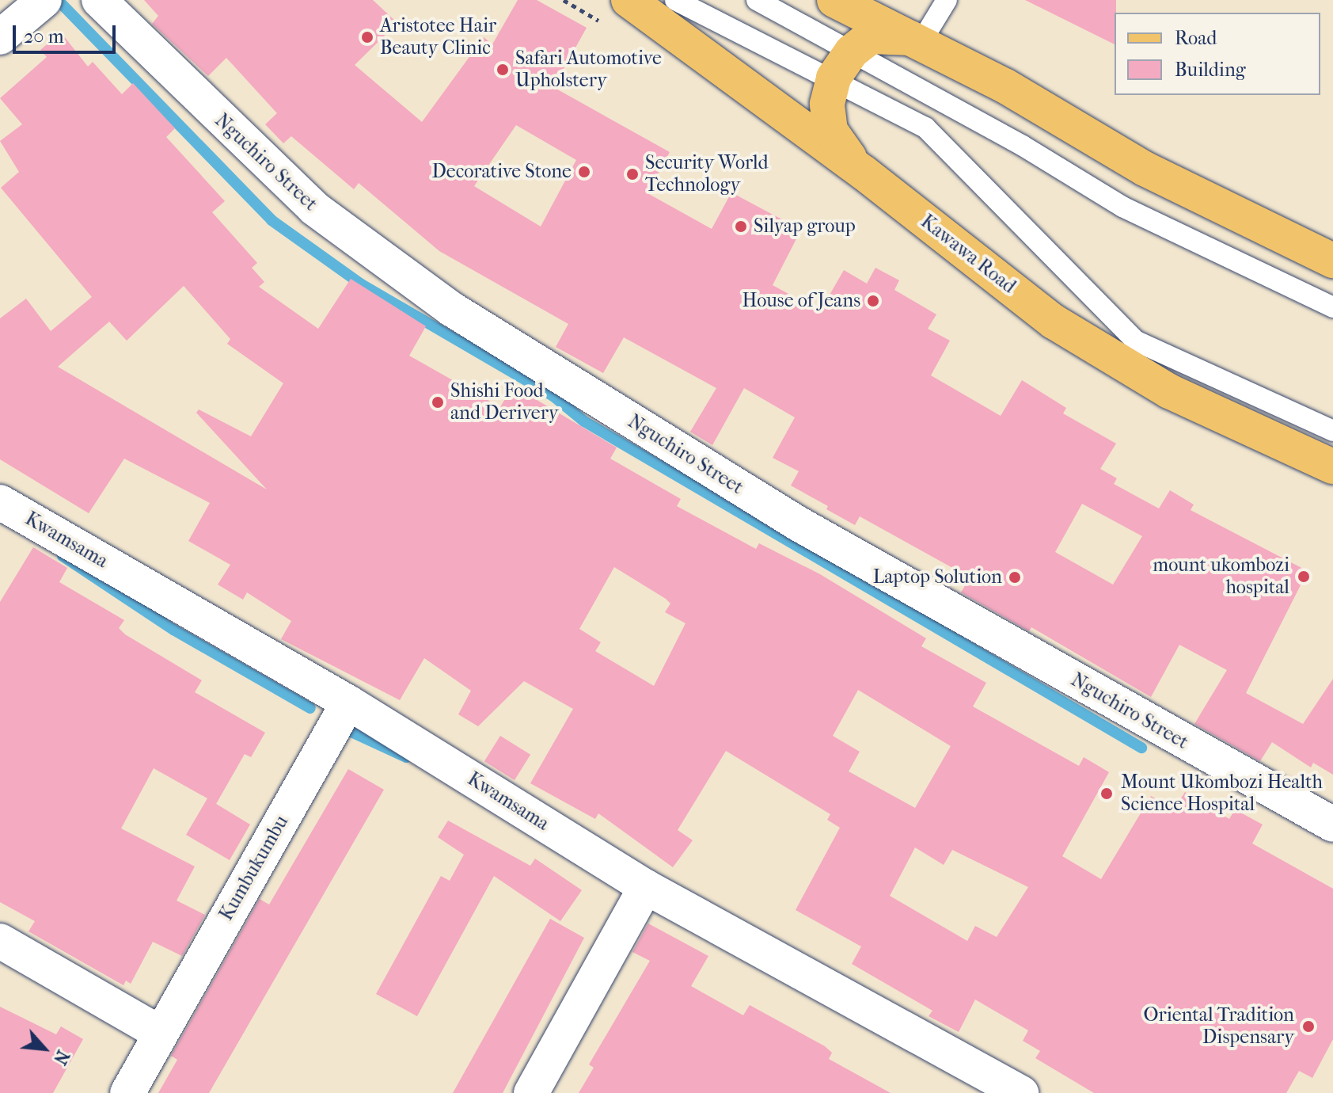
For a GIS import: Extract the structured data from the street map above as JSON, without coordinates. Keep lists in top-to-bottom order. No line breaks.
{"streets":{"main road":["Kawawa Road"],"street":["Nguchiro Street","Kwamsama","Kumbukumbu"]},"crossings":[["Kwamsama","Kumbukumbu"]],"places":["Aristotee Hair Beauty Clinic","Safari Automotive Upholstery","Decorative Stone","Security World Technology","Silyap group","House of Jeans","Shishi Food and Derivery","mount ukombozi hospital","Laptop Solution","Mount Ukombozi Health Science Hospital","Oriental Tradition Dispensary"],"legend":["Road","Building"],"scale_bar":"20 m","north":"bottom right"}
